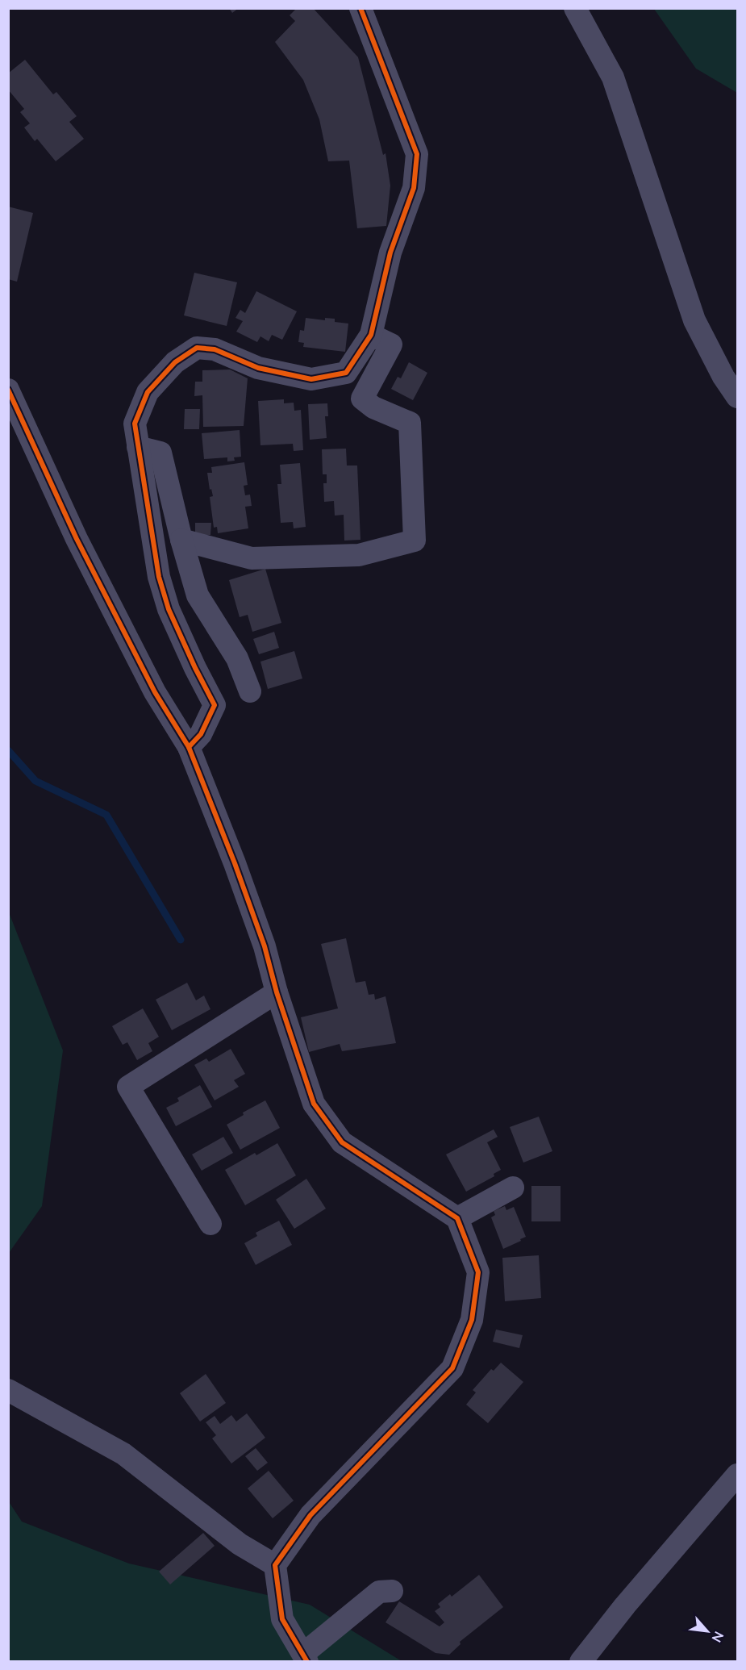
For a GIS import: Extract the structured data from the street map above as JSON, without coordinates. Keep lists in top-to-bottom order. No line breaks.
{"north":"bottom right"}
